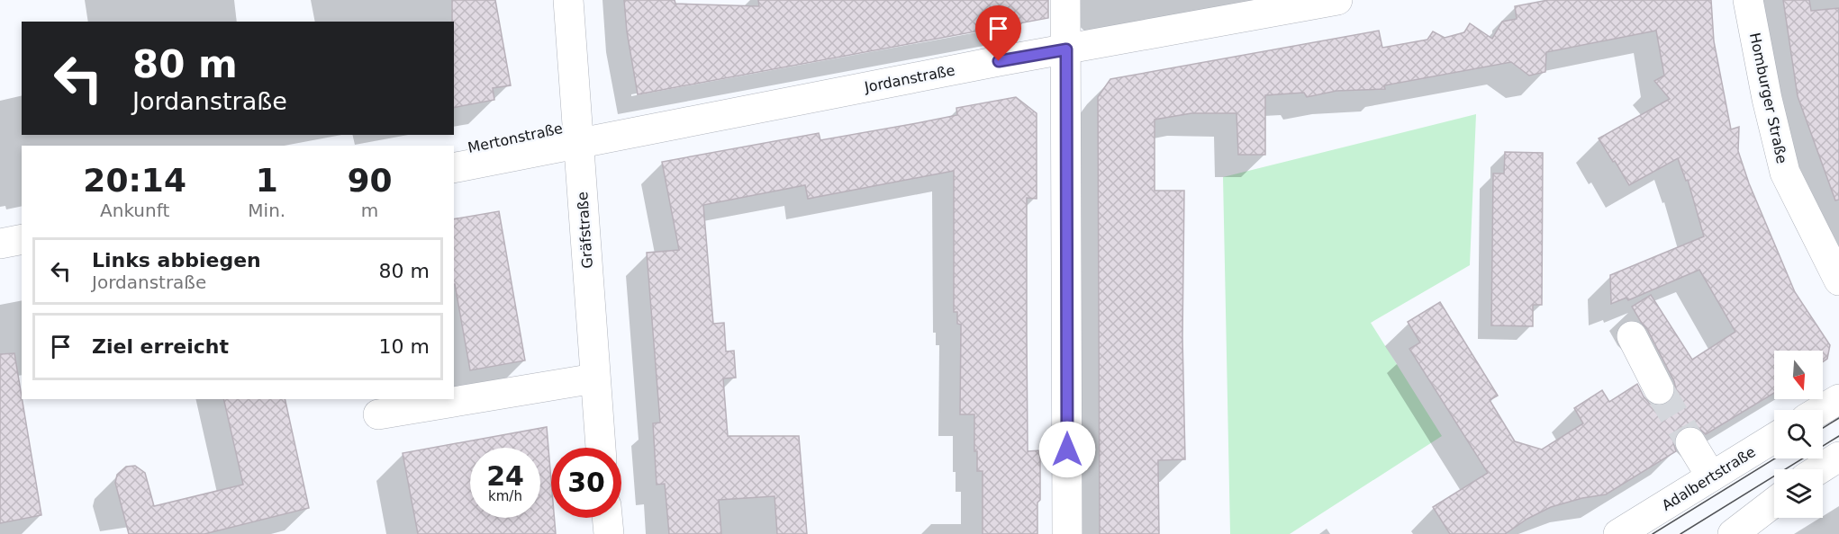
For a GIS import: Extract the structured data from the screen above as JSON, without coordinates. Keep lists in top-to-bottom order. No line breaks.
{"streets":{"street":["Jordanstraße","Homburger Straße","Mertonstraße","Gräfstraße","Adalbertstraße"]},"crossings":[["Jordanstraße","Mertonstraße"],["Jordanstraße","Gräfstraße"],["Mertonstraße","Gräfstraße"]],"north":"bottom","page":{"turn":["80 m","Jordanstraße"],"eta":["20:14","Ankunft","1","Min.","90","m"],"list":[{"name":"Links abbiegen","note":"Jordanstraße","value":"80 m"},{"name":"Ziel erreicht","value":"10 m"}],"speed":"24 km/h","limit":"30"}}
